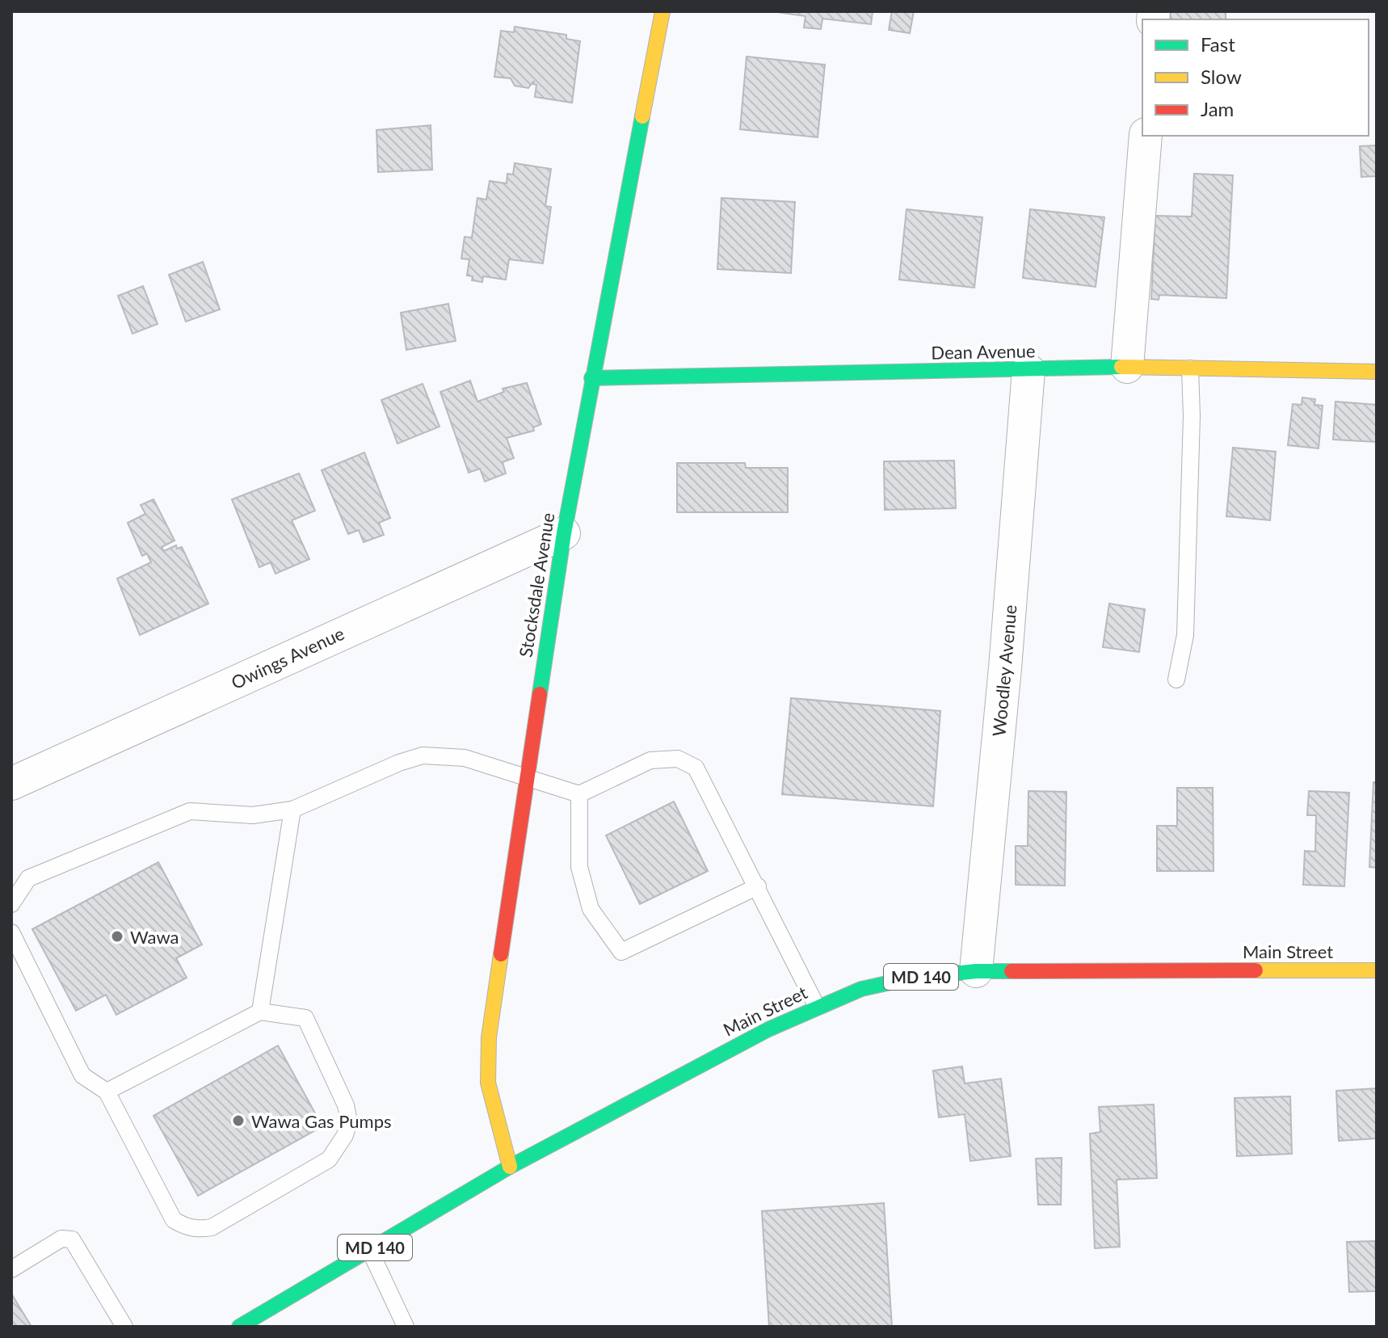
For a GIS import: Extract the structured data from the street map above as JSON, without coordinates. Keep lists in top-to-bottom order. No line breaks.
{"streets":{"street":["Dean Avenue","Stocksdale Avenue","Owings Avenue","Woodley Avenue","Main Street","MD 140"]},"crossings":[["Dean Avenue","Stocksdale Avenue"],["Dean Avenue","Woodley Avenue"],["Stocksdale Avenue","Owings Avenue"],["Stocksdale Avenue","Main Street"],["Woodley Avenue","Main Street"]],"places":["Wawa","Wawa Gas Pumps"],"legend":["Fast","Slow","Jam"]}
